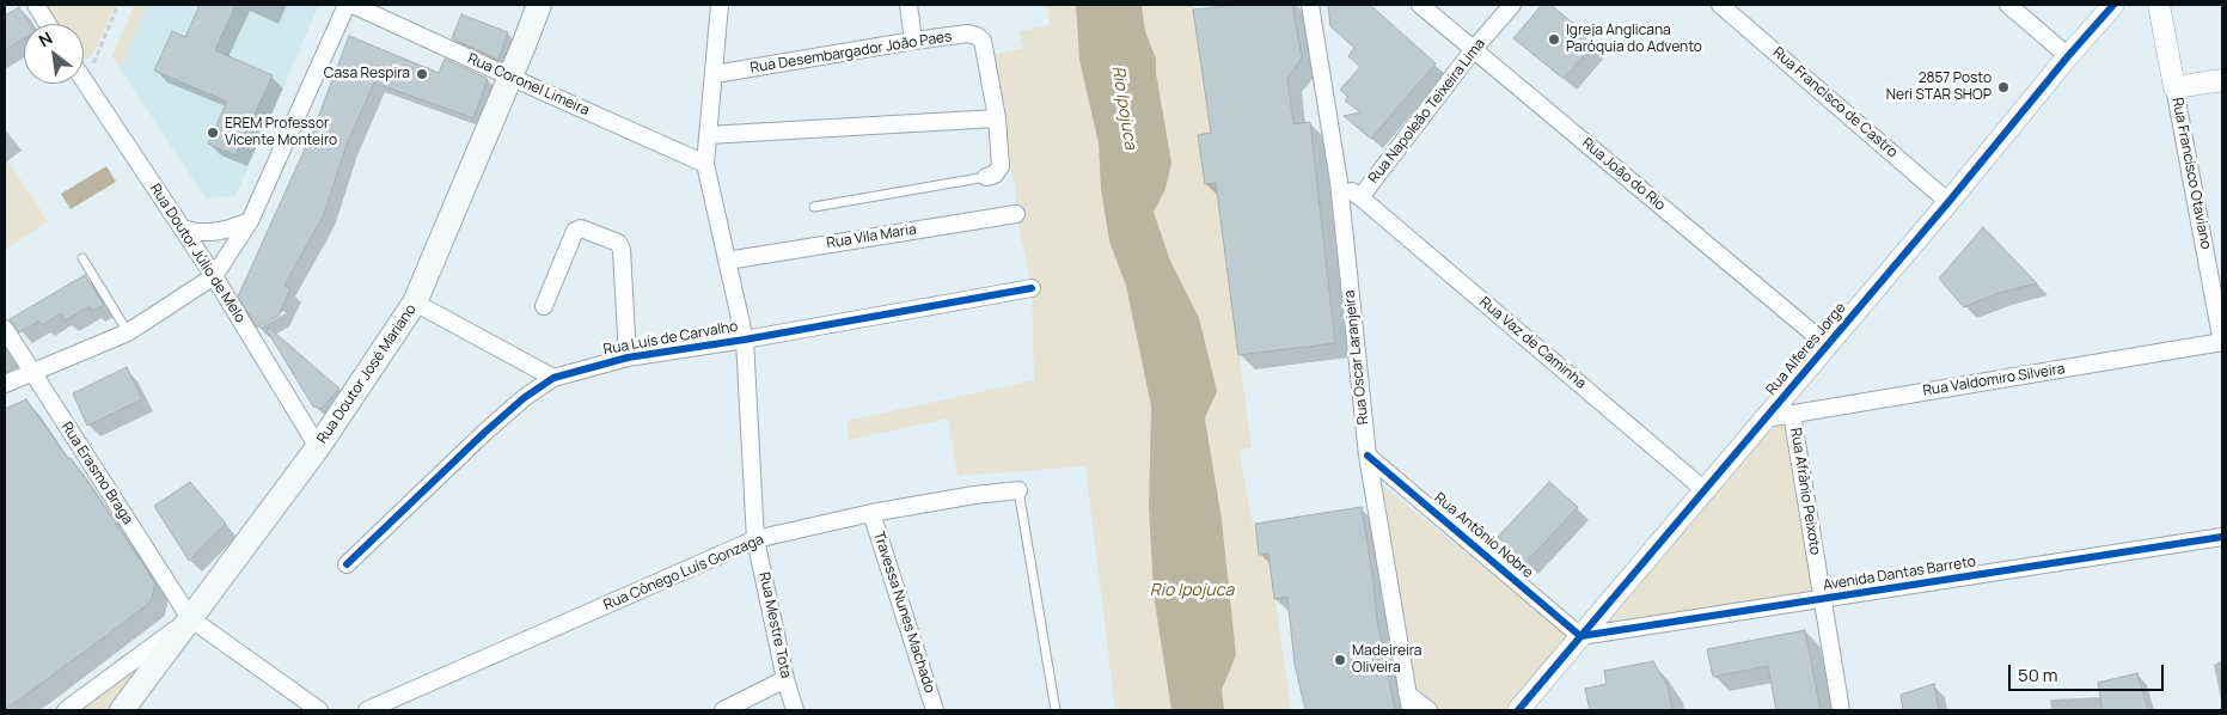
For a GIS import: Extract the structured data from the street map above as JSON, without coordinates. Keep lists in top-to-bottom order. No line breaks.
{"streets":{"main road":["Rua Doutor José Mariano"],"street":["Rua Desembargador João Paes","Rua Coronel Limeira","Rua Francisco de Castro","Rua Napoleão Teixeira Lima","Rua Francisco Otaviano","Rua João do Rio","Rua Vila Maria","Rua Doutor Júlio de Melo","Rua Luís de Carvalho","Rua Vaz de Caminha","Rua Alferes Jorge","Rua Oscar Laranjeira","Rua Valdomiro Silveira","Rua Erasmo Braga","Rua Afrânio Peixoto","Rua Antônio Nobre","Rua Cônego Luís Gonzaga","Avenida Dantas Barreto","Travessa Nunes Machado","Rua Mestre Tota"]},"crossings":[["Rua Desembargador João Paes","Rua Mestre Tota"],["Rua Coronel Limeira","Rua Doutor José Mariano"],["Rua Coronel Limeira","Rua Mestre Tota"],["Rua Francisco de Castro","Rua Alferes Jorge"],["Rua Napoleão Teixeira Lima","Rua João do Rio"],["Rua Napoleão Teixeira Lima","Rua Vaz de Caminha"],["Rua Napoleão Teixeira Lima","Rua Oscar Laranjeira"],["Rua Francisco Otaviano","Rua Valdomiro Silveira"],["Rua João do Rio","Rua Alferes Jorge"],["Rua Vila Maria","Rua Mestre Tota"],["Rua Doutor Júlio de Melo","Rua Doutor José Mariano"],["Rua Luís de Carvalho","Rua Mestre Tota"],["Rua Vaz de Caminha","Rua Alferes Jorge"],["Rua Alferes Jorge","Rua Valdomiro Silveira"],["Rua Alferes Jorge","Rua Antônio Nobre"],["Rua Alferes Jorge","Avenida Dantas Barreto"],["Rua Oscar Laranjeira","Rua Antônio Nobre"],["Rua Doutor José Mariano","Rua Erasmo Braga"],["Rua Valdomiro Silveira","Rua Afrânio Peixoto"],["Rua Afrânio Peixoto","Avenida Dantas Barreto"],["Rua Antônio Nobre","Avenida Dantas Barreto"],["Rua Cônego Luís Gonzaga","Travessa Nunes Machado"],["Rua Cônego Luís Gonzaga","Rua Mestre Tota"]],"water":["Rio Ipojuca"],"places":["Igreja Anglicana Paróquia do Advento","Casa Respira","2857 Posto Neri STAR SHOP","EREM Professor Vicente Monteiro","Madeireira Oliveira"],"scale_bar":"50 m","north":"top left"}
